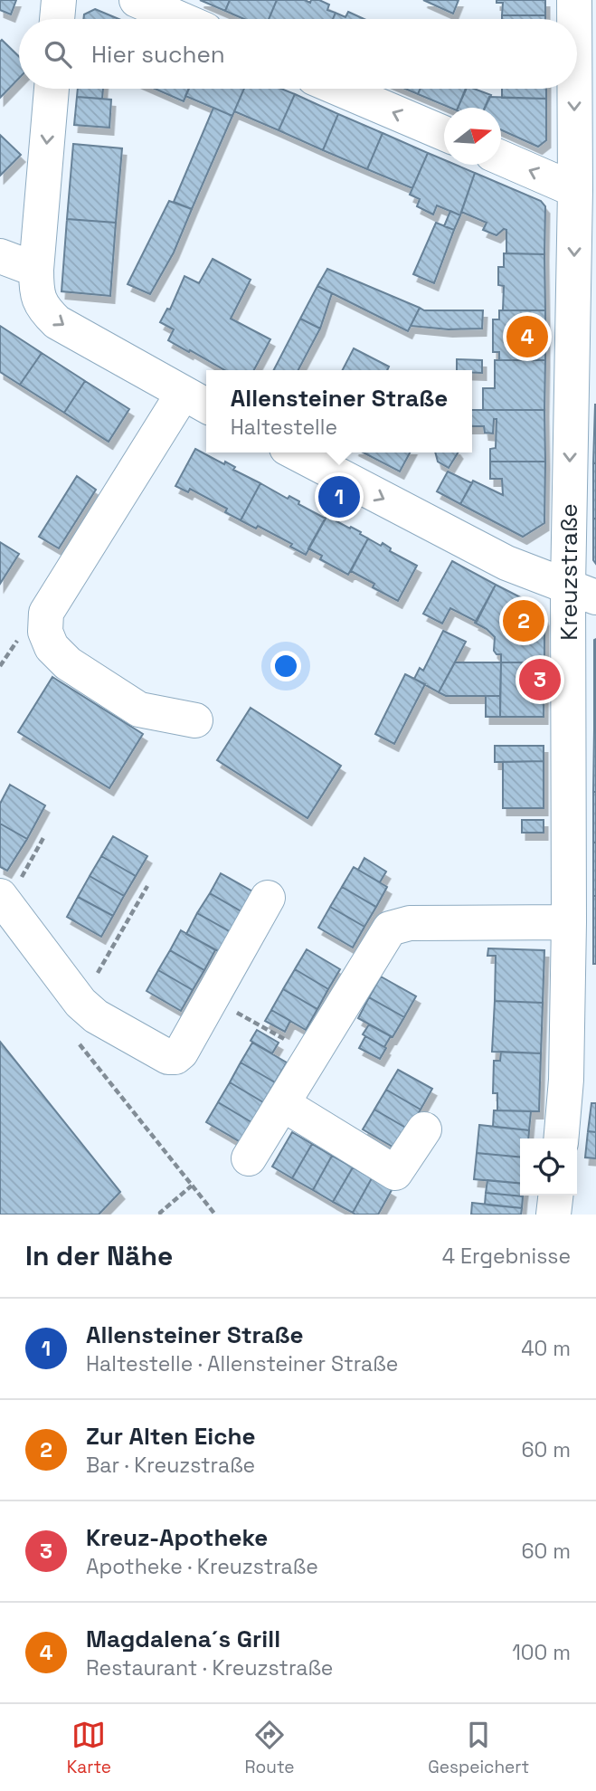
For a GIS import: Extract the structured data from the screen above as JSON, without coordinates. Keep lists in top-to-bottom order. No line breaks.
{"streets":{"street":["Kreuzstraße"]},"one_way":["Kreuzstraße"],"north":"right","page":{"search":"Hier suchen","pins":["4","1","2","3"],"popup":["Allensteiner Straße","Haltestelle"],"heading":["In der Nähe","4 Ergebnisse"],"list":[{"mark":"1","name":"Allensteiner Straße","note":"Haltestelle · Allensteiner Straße","value":"40 m"},{"mark":"2","name":"Zur Alten Eiche","note":"Bar · Kreuzstraße","value":"60 m"},{"mark":"3","name":"Kreuz-Apotheke","note":"Apotheke · Kreuzstraße","value":"60 m"},{"mark":"4","name":"Magdalena´s Grill","note":"Restaurant · Kreuzstraße","value":"100 m"}],"nav":["Karte","Route","Gespeichert"]}}
